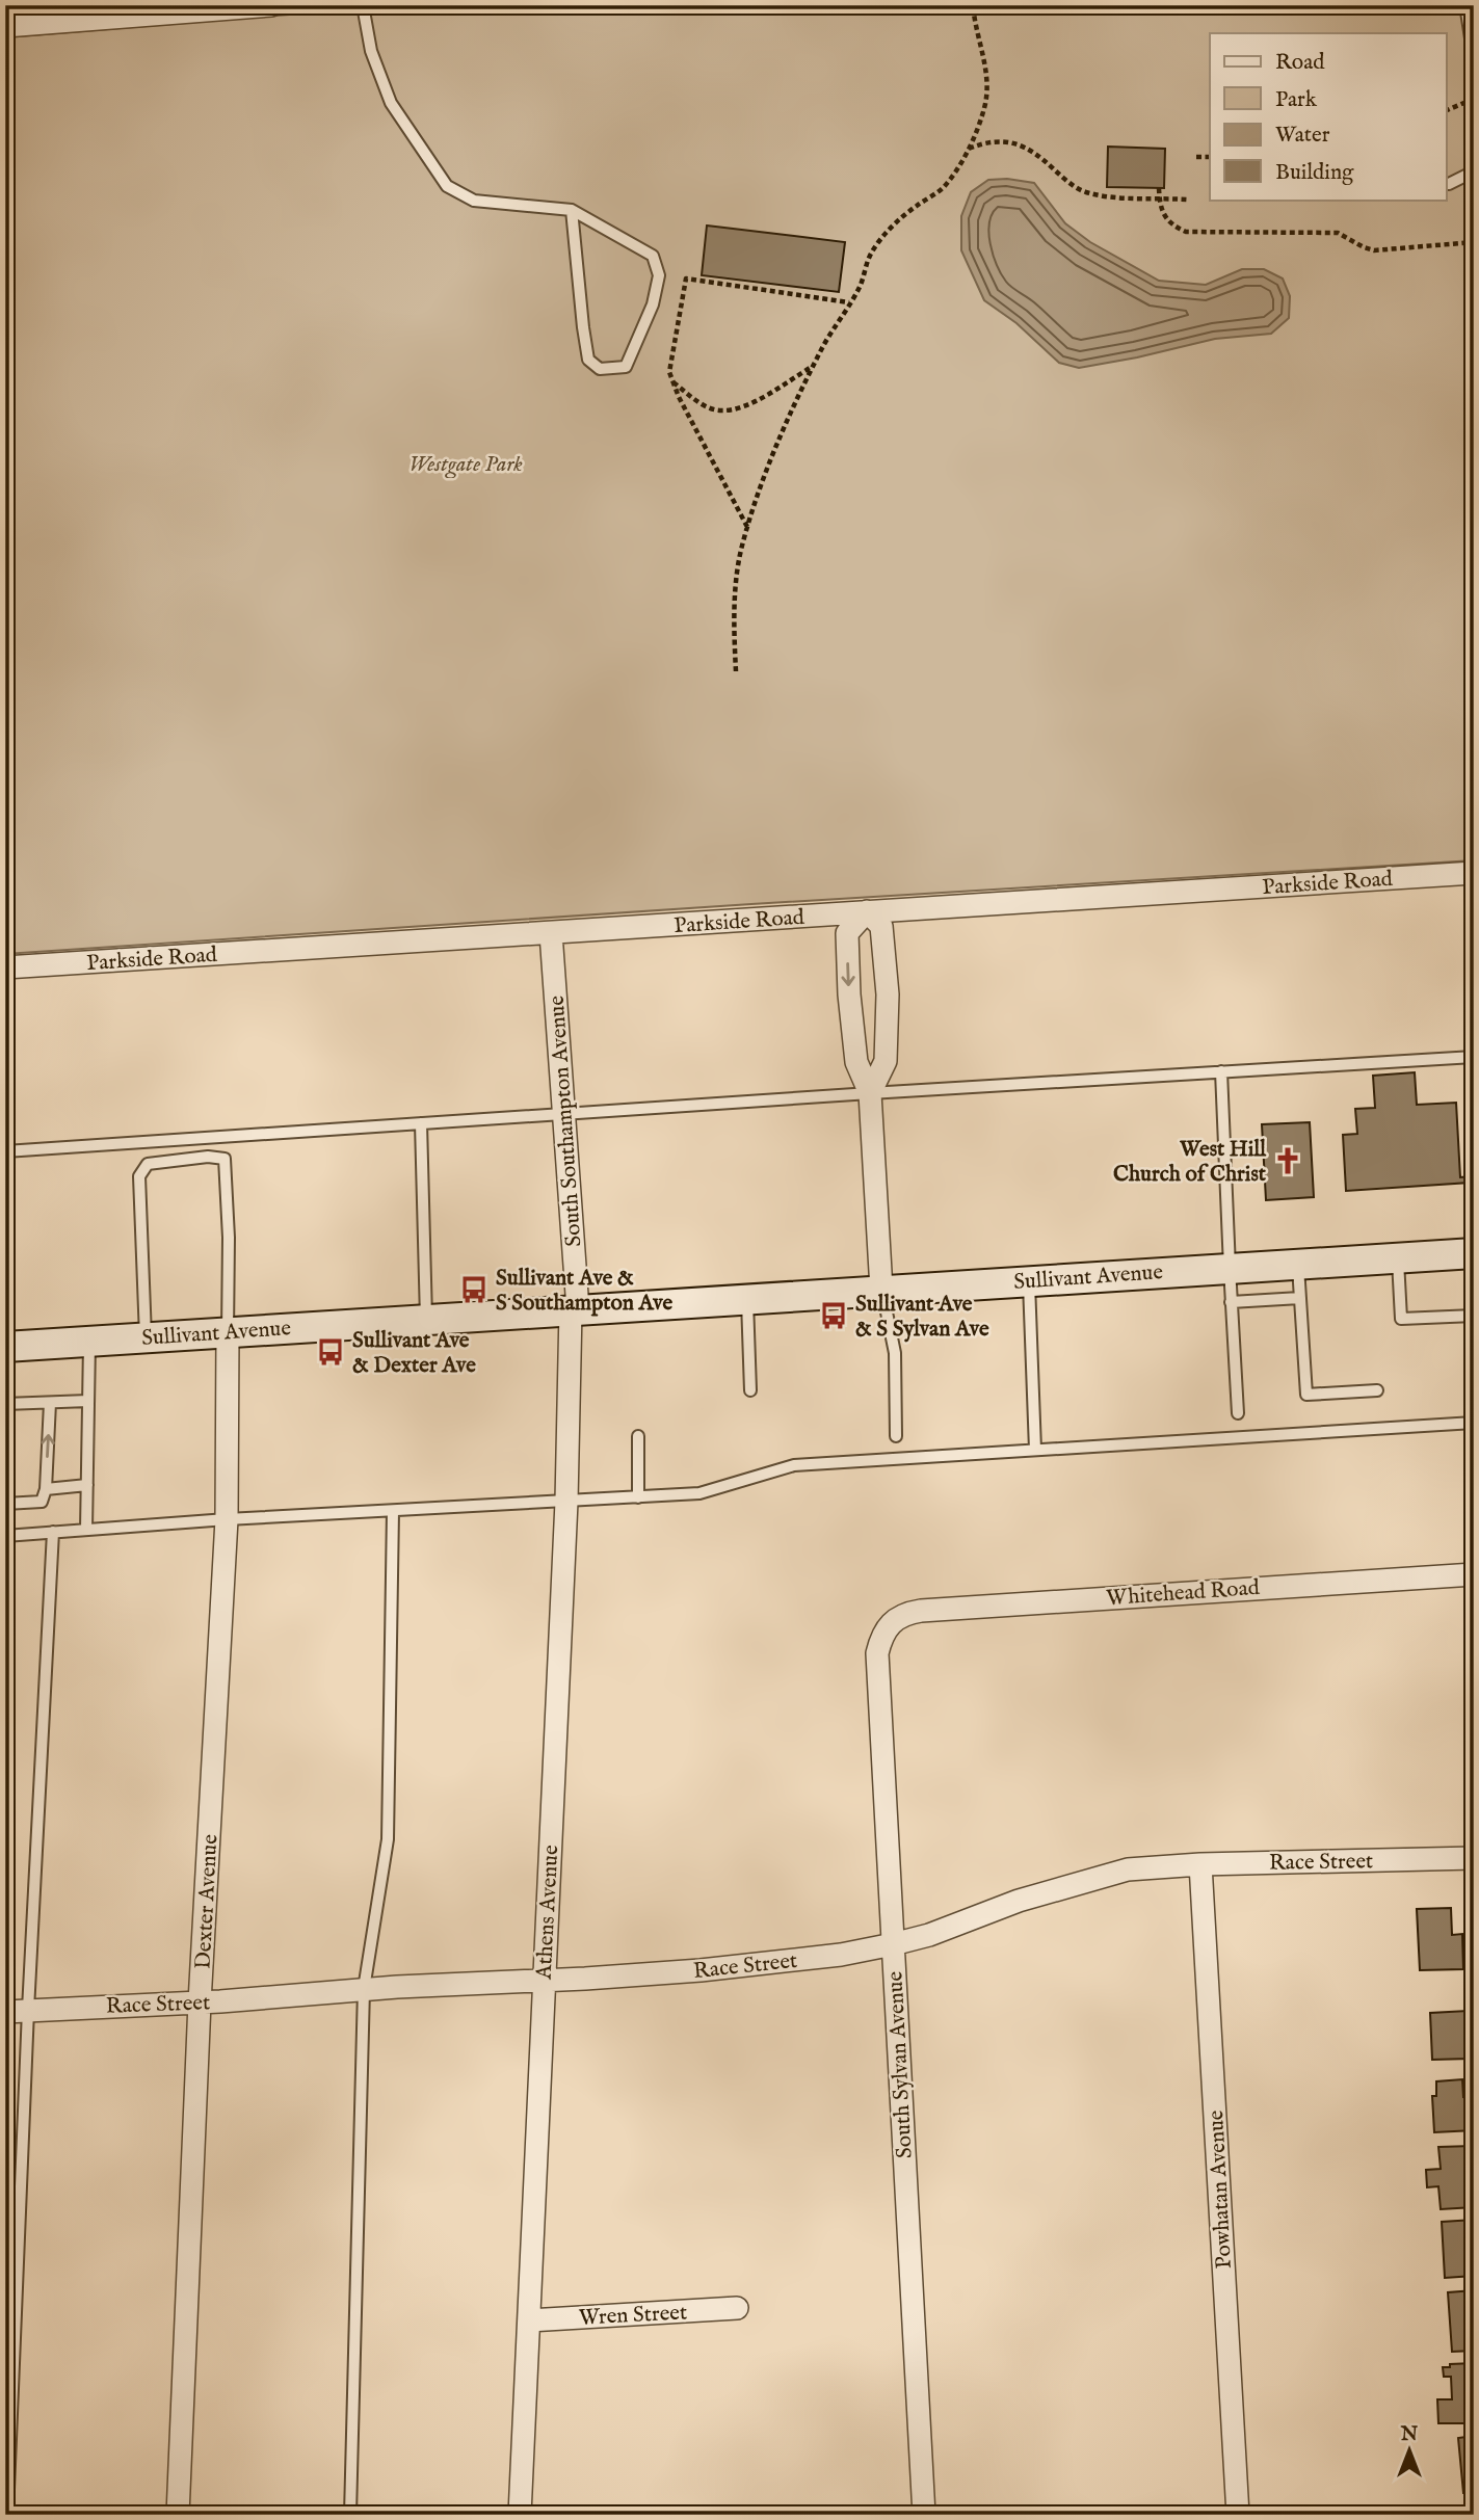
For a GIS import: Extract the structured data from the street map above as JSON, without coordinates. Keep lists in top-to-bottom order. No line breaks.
{"streets":{"main road":["Sullivant Avenue"],"street":["Parkside Road","South Southampton Avenue","Whitehead Road","Race Street","Dexter Avenue","Athens Avenue","South Sylvan Avenue","Powhatan Avenue","Wren Street"]},"crossings":[["Parkside Road","South Southampton Avenue"],["South Southampton Avenue","Sullivant Avenue"],["South Southampton Avenue","Athens Avenue"],["Sullivant Avenue","Dexter Avenue"],["Sullivant Avenue","Athens Avenue"],["Whitehead Road","South Sylvan Avenue"],["Race Street","Dexter Avenue"],["Race Street","Athens Avenue"],["Race Street","South Sylvan Avenue"],["Race Street","Powhatan Avenue"],["Athens Avenue","Wren Street"]],"parks":["Westgate Park"],"places":{"church":["West Hill Church of Christ"],"bus stop":["Sullivant Ave & S Southampton Ave","Sullivant Ave & S Sylvan Ave","Sullivant Ave & Dexter Ave"]},"legend":["Road","Park","Water","Building"],"north":"top"}
